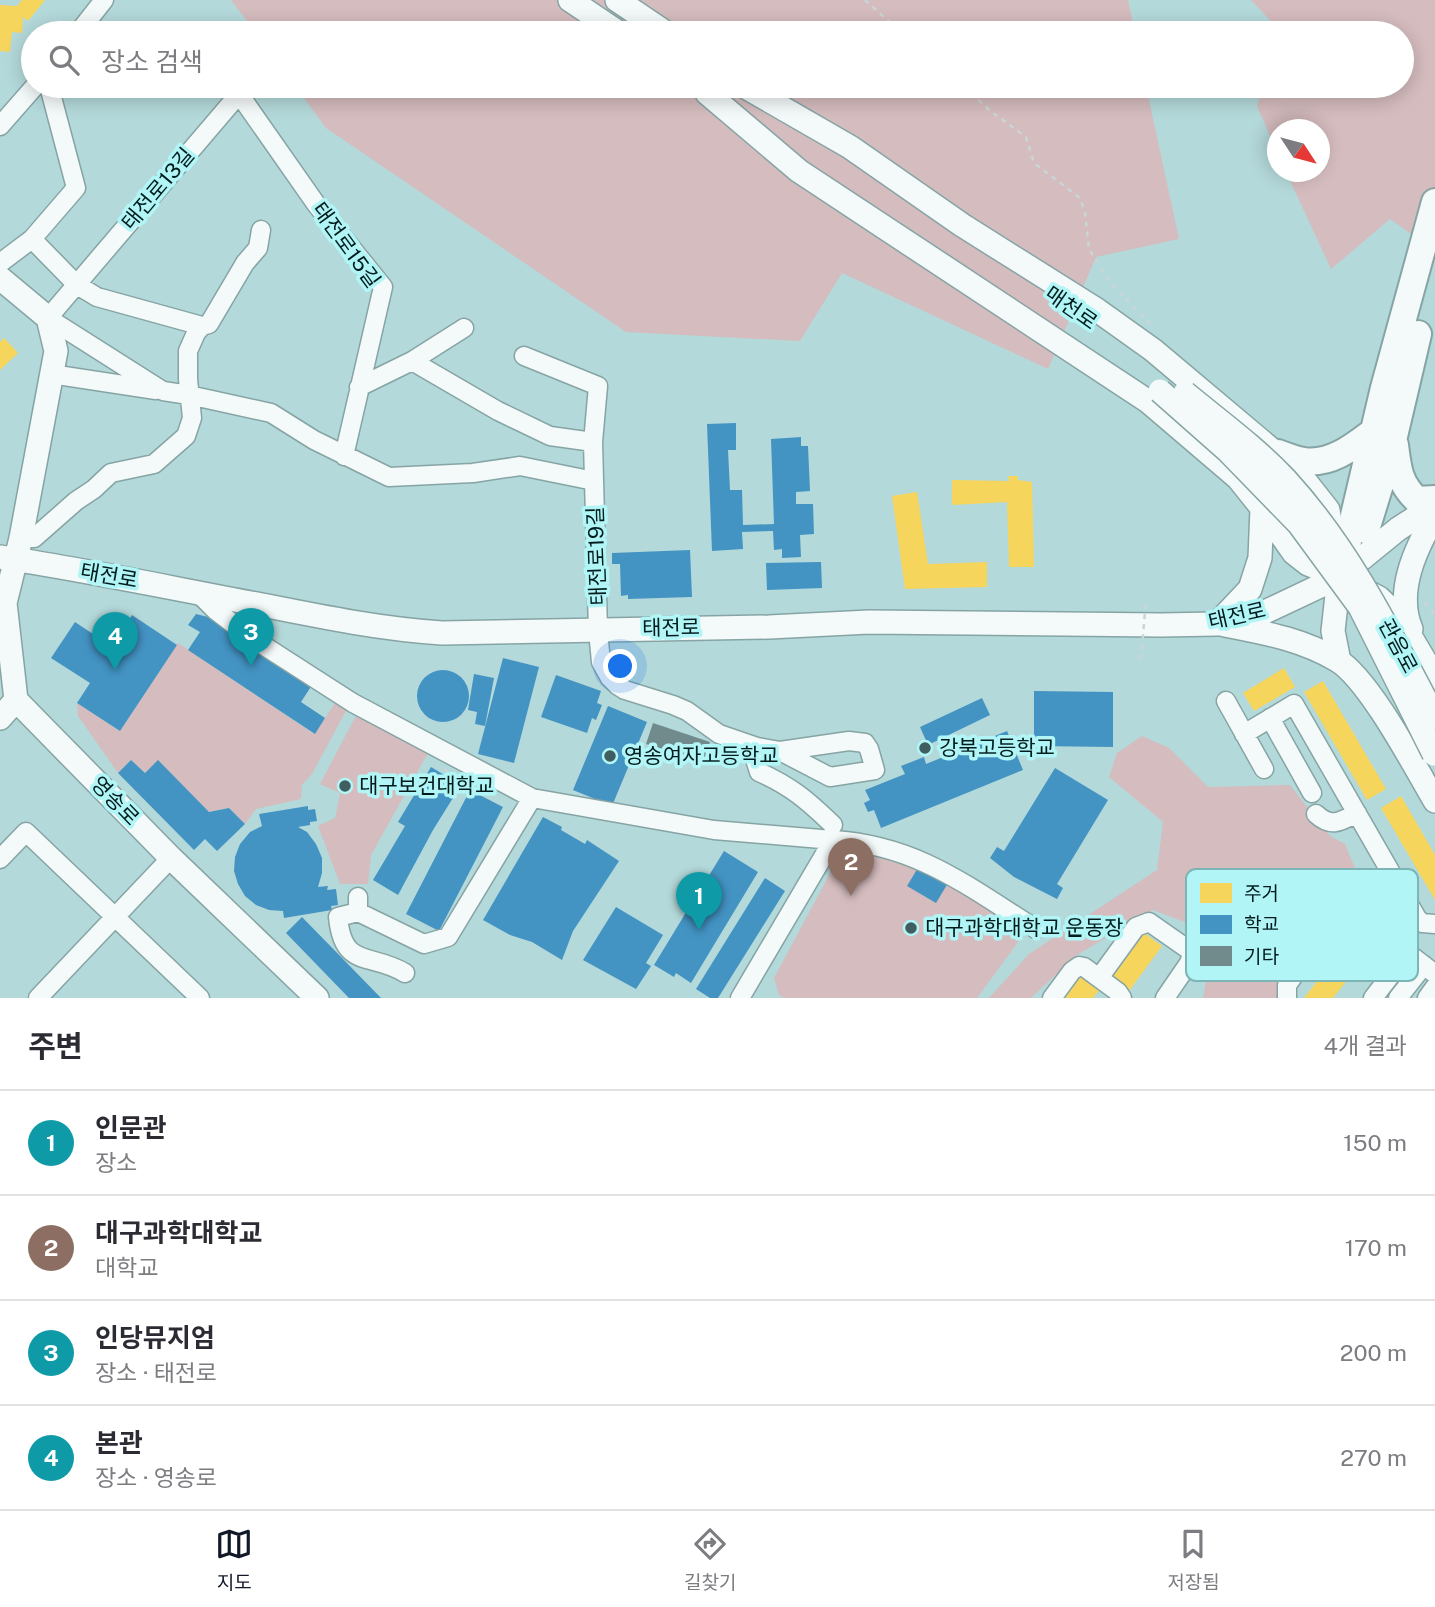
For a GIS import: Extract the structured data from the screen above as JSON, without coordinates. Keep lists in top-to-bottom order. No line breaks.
{"streets":{"main road":["매천로","태전로","관음로","영송로"],"street":["태전로13길","태전로15길","태전로19길"]},"crossings":[["태전로15길","태전로19길"],["매천로","태전로"],["매천로","관음로"],["태전로19길","태전로"],["태전로","관음로"]],"places":["강북고등학교","영송여자고등학교","대구보건대학교","대구과학대학교 운동장"],"legend":["주거","학교","기타"],"north":"bottom right","page":{"search":"장소 검색","pins":["3","4","2","1"],"heading":["주변","4개 결과"],"list":[{"mark":"1","name":"인문관","note":"장소","value":"150 m"},{"mark":"2","name":"대구과학대학교","note":"대학교","value":"170 m"},{"mark":"3","name":"인당뮤지엄","note":"장소 · 태전로","value":"200 m"},{"mark":"4","name":"본관","note":"장소 · 영송로","value":"270 m"}],"nav":["지도","길찾기","저장됨"]}}
